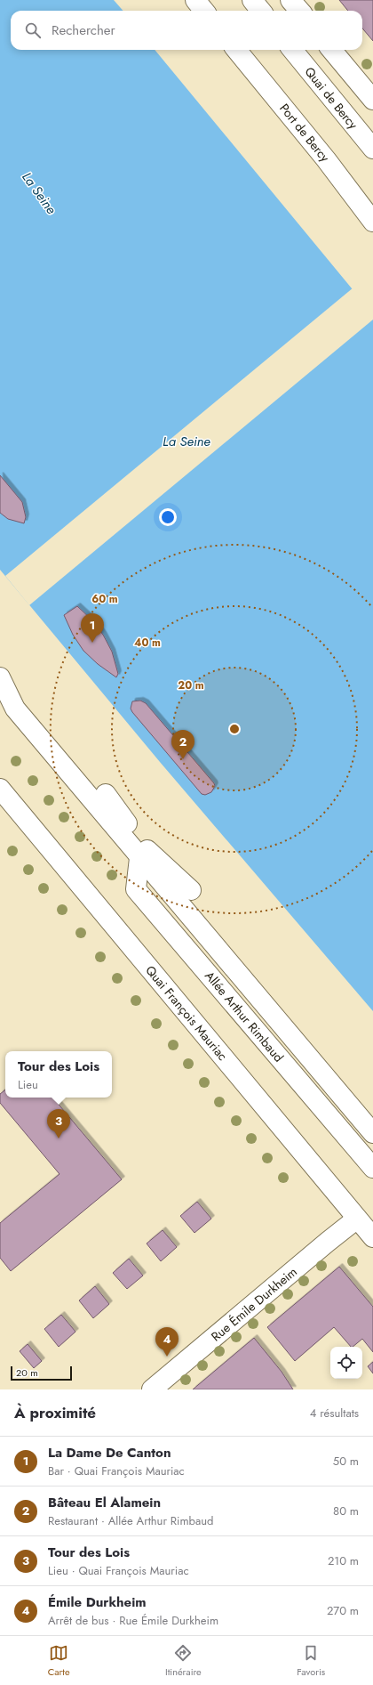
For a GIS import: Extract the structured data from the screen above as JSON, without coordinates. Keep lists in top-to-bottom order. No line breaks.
{"streets":{"street":["Quai de Bercy","Port de Bercy","Quai François Mauriac","Allée Arthur Rimbaud","Rue Émile Durkheim"]},"crossings":[["Quai François Mauriac","Rue Émile Durkheim"]],"water":["La Seine"],"scale_bar":"20 m","page":{"search":"Rechercher","pins":["1","2","3","4"],"popup":["Tour des Lois","Lieu"],"scale":"20 m","heading":["À proximité","4 résultats"],"list":[{"mark":"1","name":"La Dame De Canton","note":"Bar · Quai François Mauriac","value":"50 m"},{"mark":"2","name":"Bâteau El Alamein","note":"Restaurant · Allée Arthur Rimbaud","value":"80 m"},{"mark":"3","name":"Tour des Lois","note":"Lieu · Quai François Mauriac","value":"210 m"},{"mark":"4","name":"Émile Durkheim","note":"Arrêt de bus · Rue Émile Durkheim","value":"270 m"}],"nav":["Carte","Itinéraire","Favoris"]},"rings":["60 m","40 m","20 m"]}
